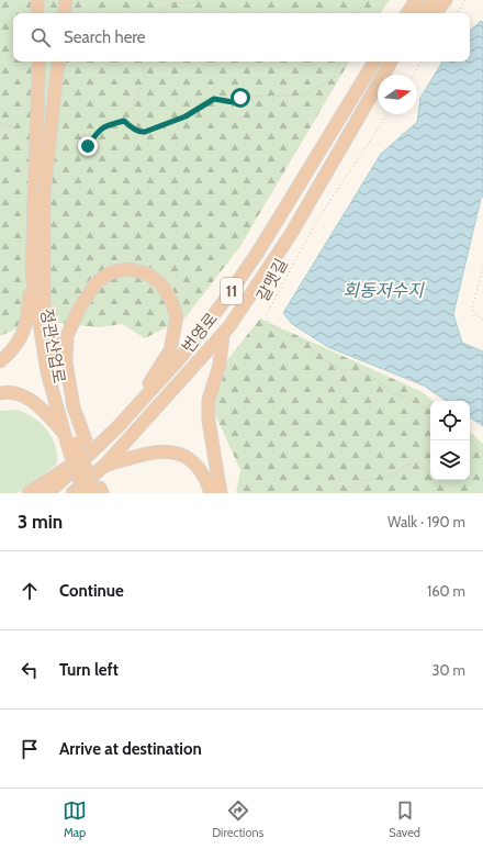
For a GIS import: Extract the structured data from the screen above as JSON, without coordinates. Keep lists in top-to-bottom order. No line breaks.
{"streets":{"highway":["11","번영로","정관산업로"],"path":["갈맷길"]},"water":["회동저수지"],"north":"right","page":{"search":"Search here","heading":["3 min","Walk · 190 m"],"list":[["Continue","160 m"],["Turn left","30 m"],"Arrive at destination"],"nav":["Map","Directions","Saved"]}}
